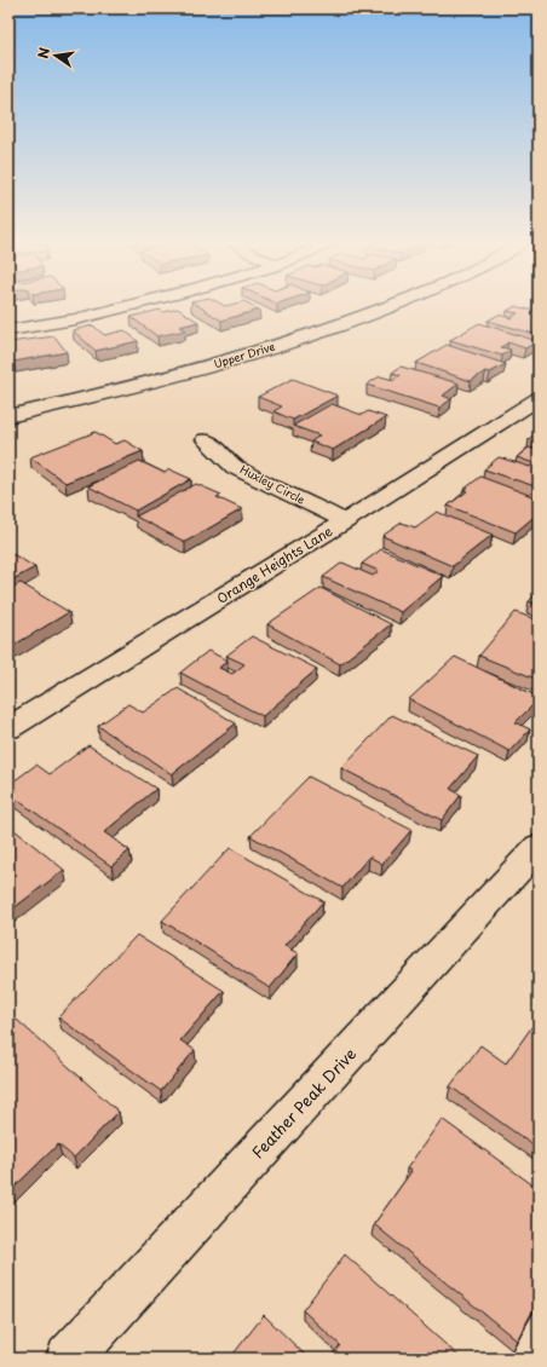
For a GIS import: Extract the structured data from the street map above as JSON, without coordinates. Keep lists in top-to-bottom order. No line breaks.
{"streets":{"street":["Upper Drive","Huxley Circle","Orange Heights Lane","Feather Peak Drive"]},"crossings":[["Huxley Circle","Orange Heights Lane"]],"north":"left"}
